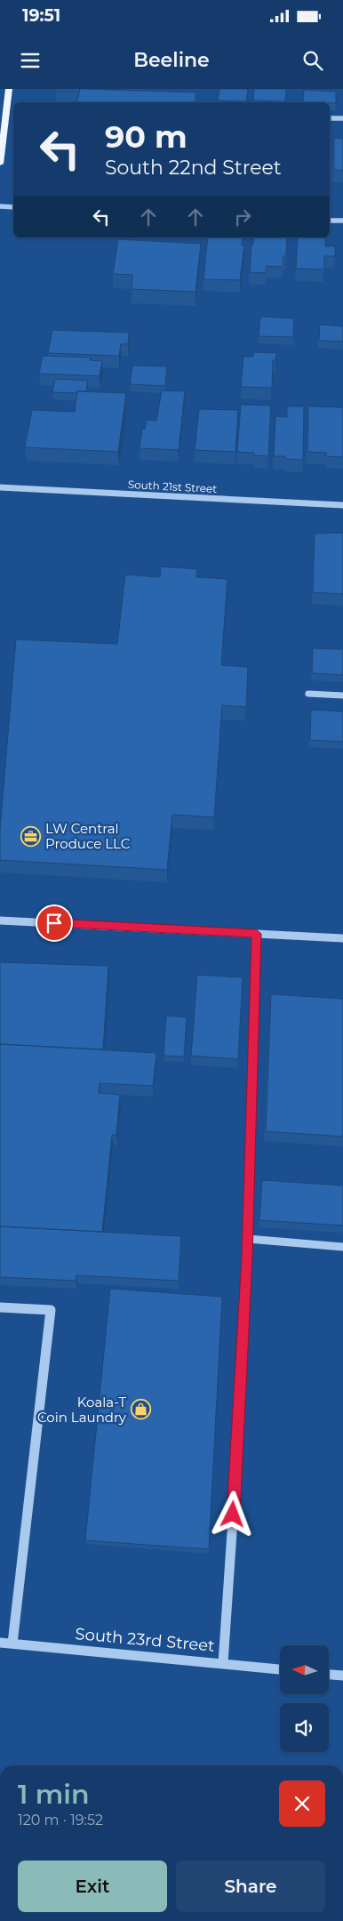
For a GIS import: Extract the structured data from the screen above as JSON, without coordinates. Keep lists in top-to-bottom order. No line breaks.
{"streets":{"street":["South 21st Street","South 23rd Street"]},"places":{"office":["LW Central Produce LLC"],"shop":["Koala-T Coin Laundry"]},"north":"left","page":{"status":"19:51","header":"Beeline","turn":["90 m","South 22nd Street"],"heading":["1 min","120 m · 19:52"],"buttons":["Exit","Share"]}}
